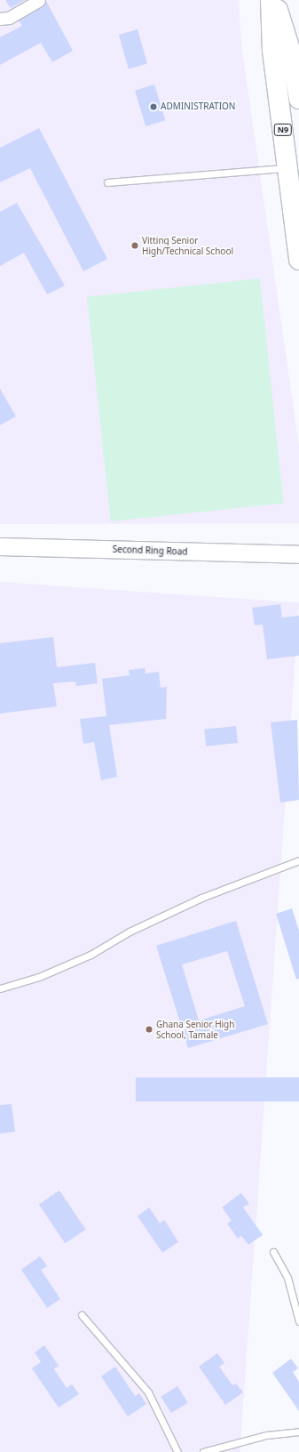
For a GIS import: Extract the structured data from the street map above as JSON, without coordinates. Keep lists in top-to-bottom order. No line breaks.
{"streets":{"highway":["N9"],"street":["Second Ring Road"]},"places":["ADMINISTRATION","Vitting Senior High/Technical School","Ghana Senior High School, Tamale"]}
